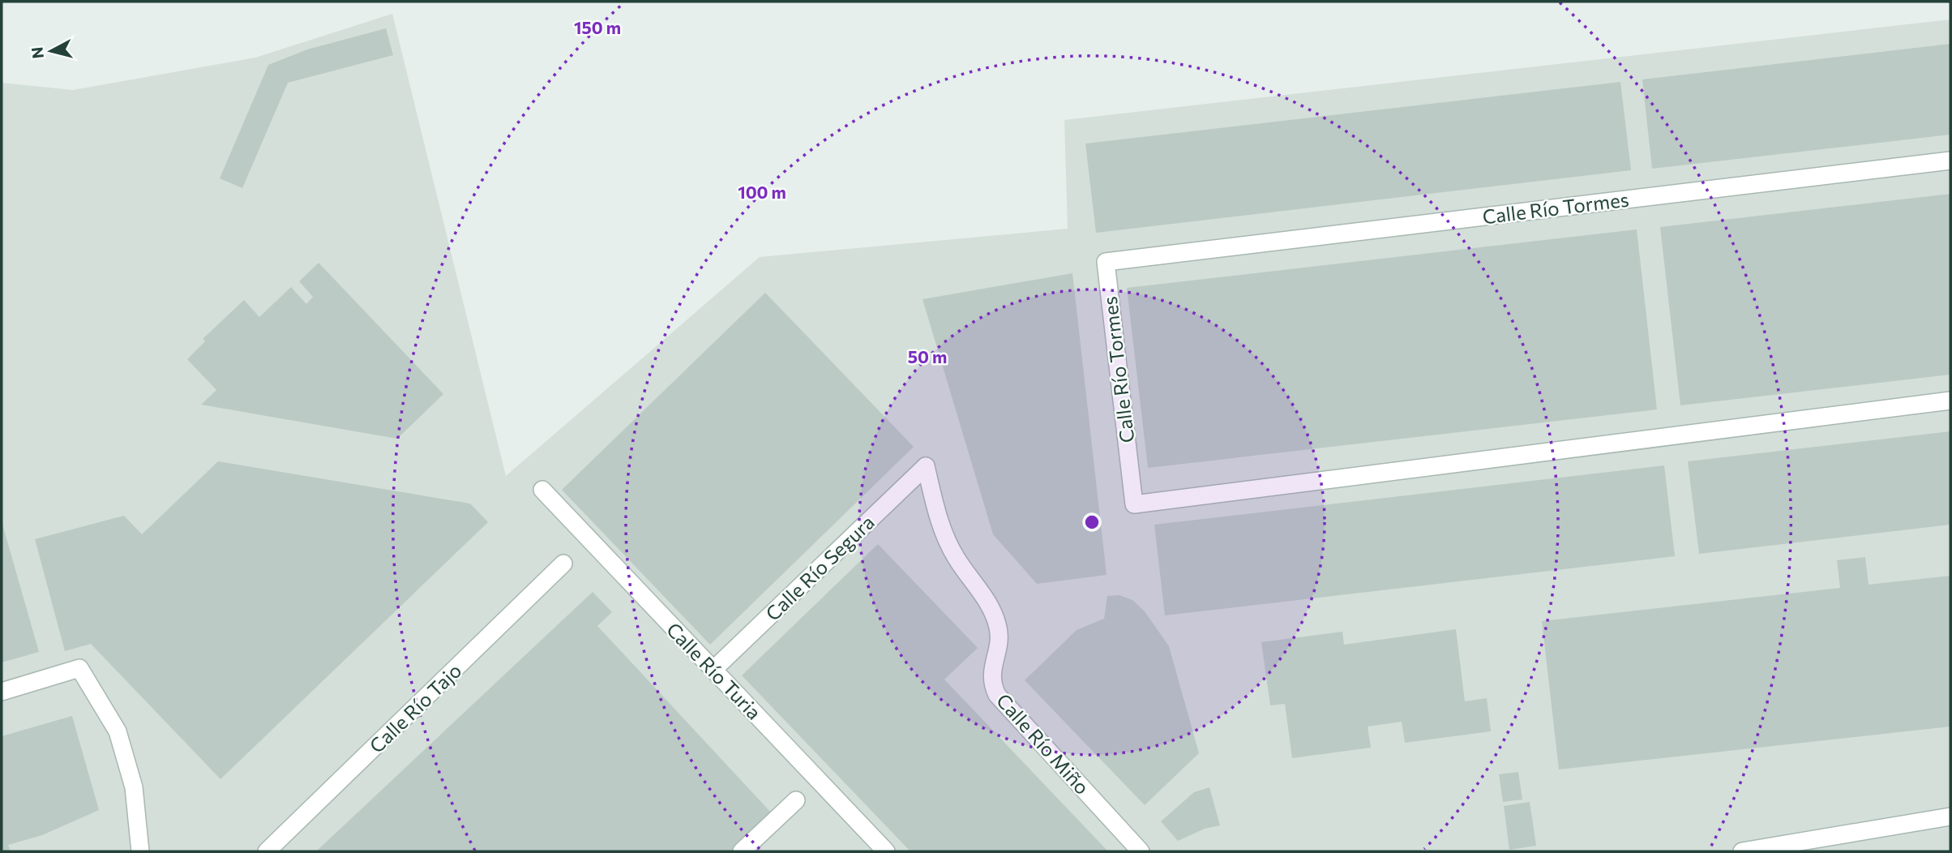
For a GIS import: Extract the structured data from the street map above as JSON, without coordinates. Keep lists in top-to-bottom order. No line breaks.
{"streets":{"street":["Calle Río Tormes","Calle Río Segura","Calle Río Turia","Calle Río Tajo","Calle Río Miño"]},"crossings":[["Calle Río Segura","Calle Río Turia"],["Calle Río Segura","Calle Río Miño"]],"north":"left","rings":["150 m","100 m","50 m"]}
